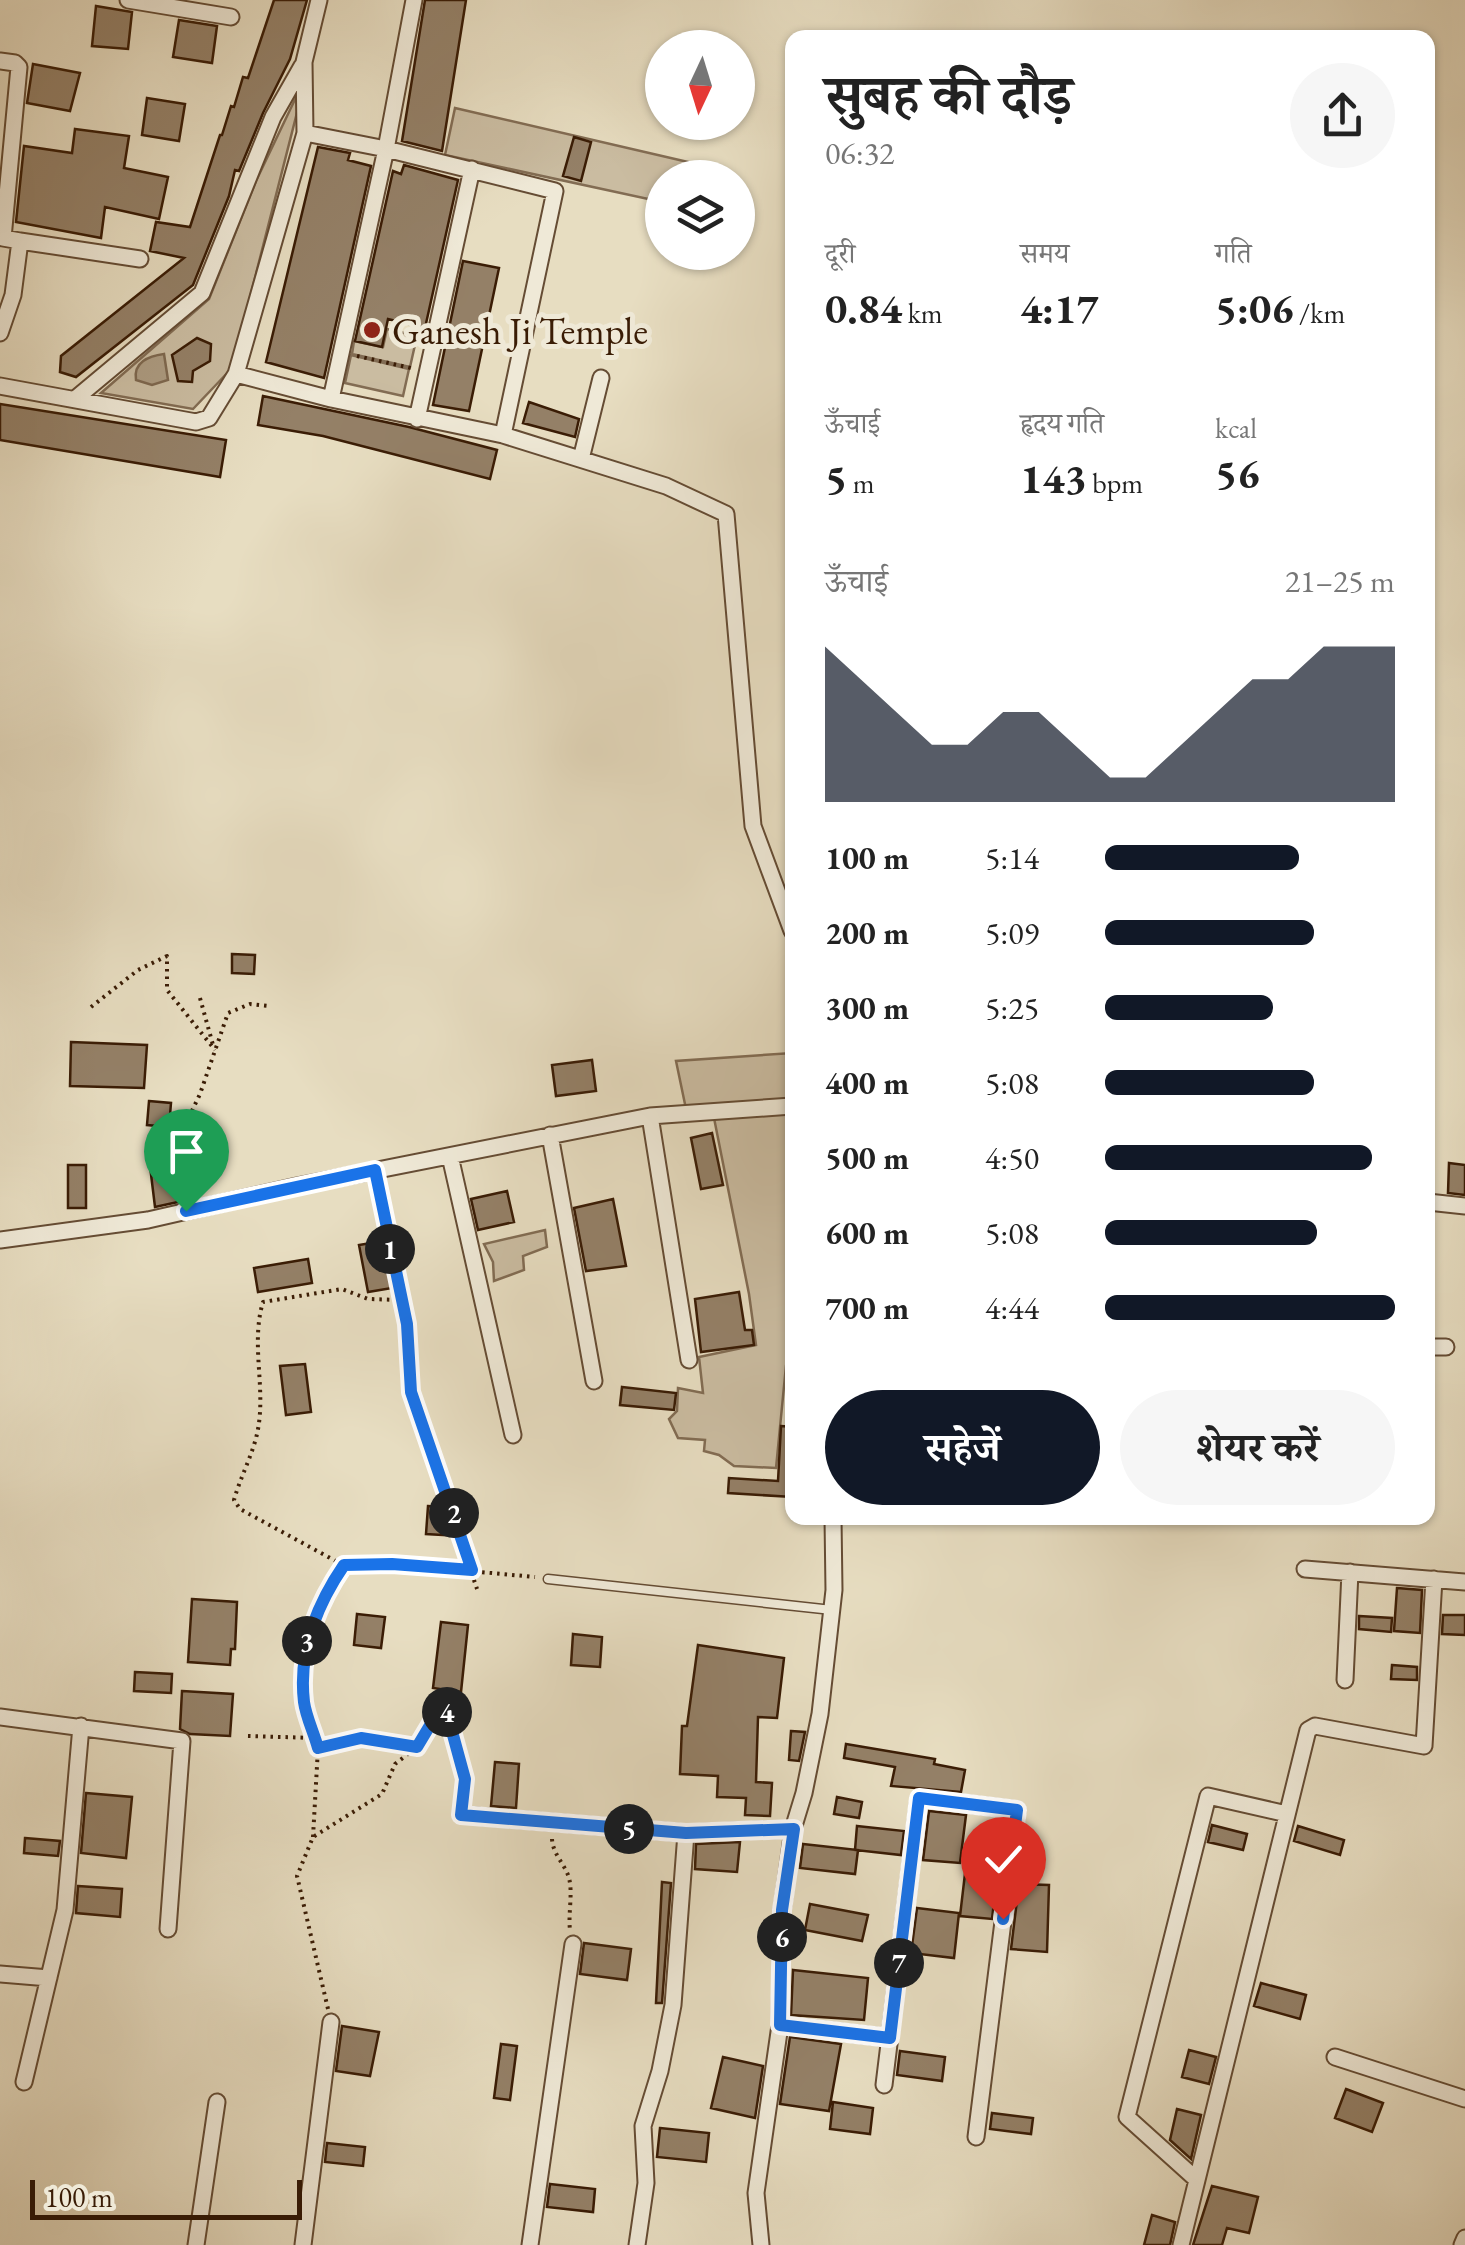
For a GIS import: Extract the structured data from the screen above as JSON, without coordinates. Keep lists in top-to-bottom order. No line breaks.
{"places":["Ganesh Ji Temple"],"scale_bar":"100 m","north":"bottom","page":{"heading":["सुबह की दौड़","06:32"],"stats":[["दूरी","0.84 km"],["समय","4:17"],["गति","5:06 /km"],["ऊँचाई","5 m"],["हृदय गति","143 bpm"],["kcal","56"]],"chart":["ऊँचाई","21–25 m"],"list":[{"name":"100 m","note":"5:14"},{"name":"200 m","note":"5:09"},{"name":"300 m","note":"5:25"},{"name":"400 m","note":"5:08"},{"name":"500 m","note":"4:50"},{"name":"600 m","note":"5:08"},{"name":"700 m","note":"4:44"}],"pins":["1","2","3","4","5","6","7"],"buttons":["सहेजें","शेयर करें"],"scale":"100 m"}}
